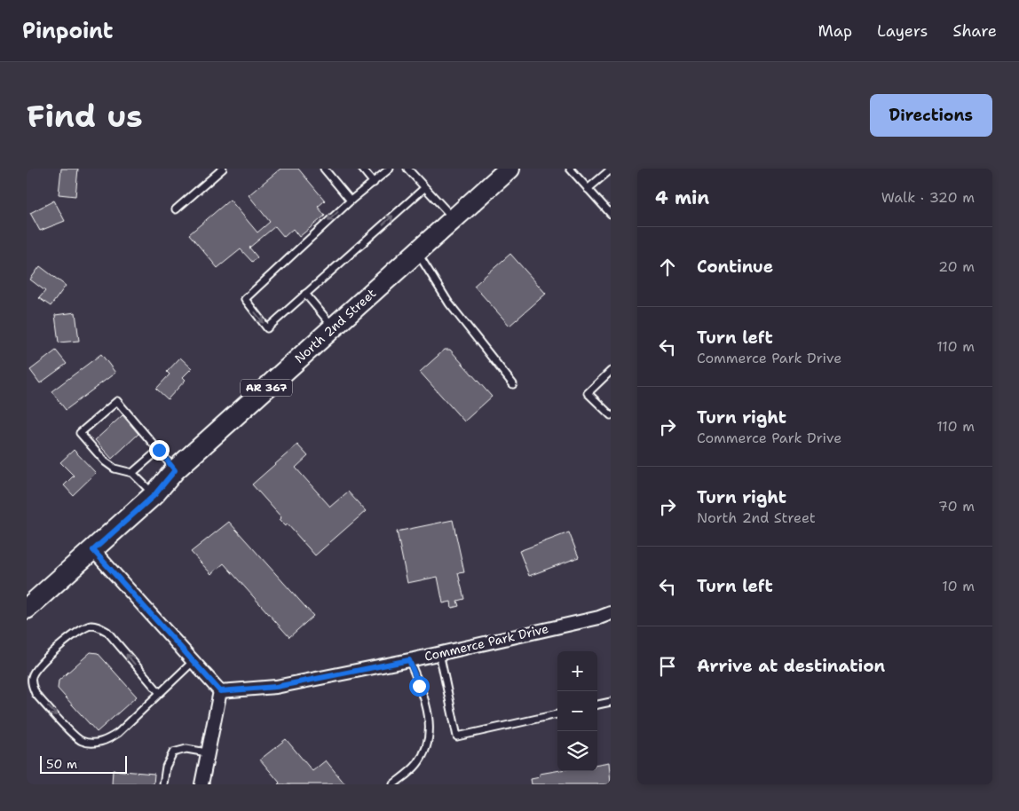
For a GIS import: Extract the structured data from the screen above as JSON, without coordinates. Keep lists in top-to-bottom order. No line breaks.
{"streets":{"main road":["North 2nd Street","AR 367"],"street":["Commerce Park Drive"]},"scale_bar":"50 m","page":{"header":"Pinpoint","nav":["Map","Layers","Share"],"buttons":"Directions","title":"Find us","heading":["4 min","Walk · 320 m"],"list":[["Continue","20 m"],["Turn left","Commerce Park Drive","110 m"],["Turn right","Commerce Park Drive","110 m"],["Turn right","North 2nd Street","70 m"],["Turn left","10 m"],"Arrive at destination"],"map_buttons":["+","−"],"scale":"50 m"}}
